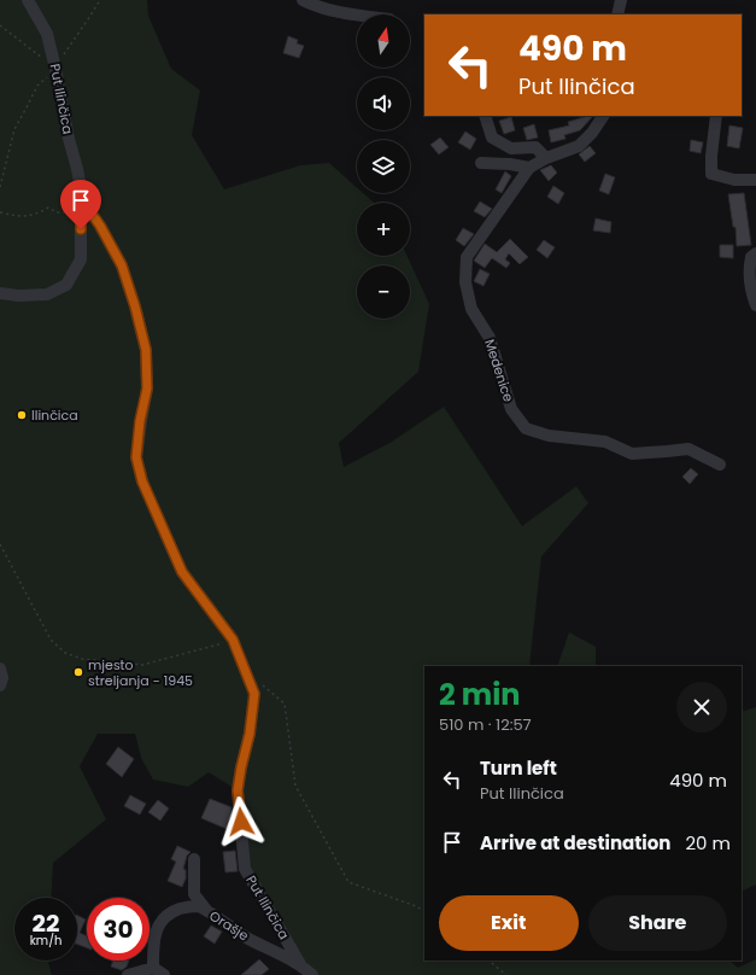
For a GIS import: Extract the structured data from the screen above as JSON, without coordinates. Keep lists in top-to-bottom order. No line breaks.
{"streets":{"street":["Put Ilinčica","Medenice","Orašje"]},"crossings":[["Put Ilinčica","Orašje"]],"places":["Ilinčica","mjesto streljanja - 1945"],"north":"top","page":{"map_buttons":["+","−"],"turn":["490 m","Put Ilinčica"],"heading":["2 min","510 m · 12:57"],"list":[{"name":"Turn left","note":"Put Ilinčica","value":"490 m"},{"name":"Arrive at destination","value":"20 m"}],"buttons":["Exit","Share"],"speed":"22 km/h","limit":"30"}}
